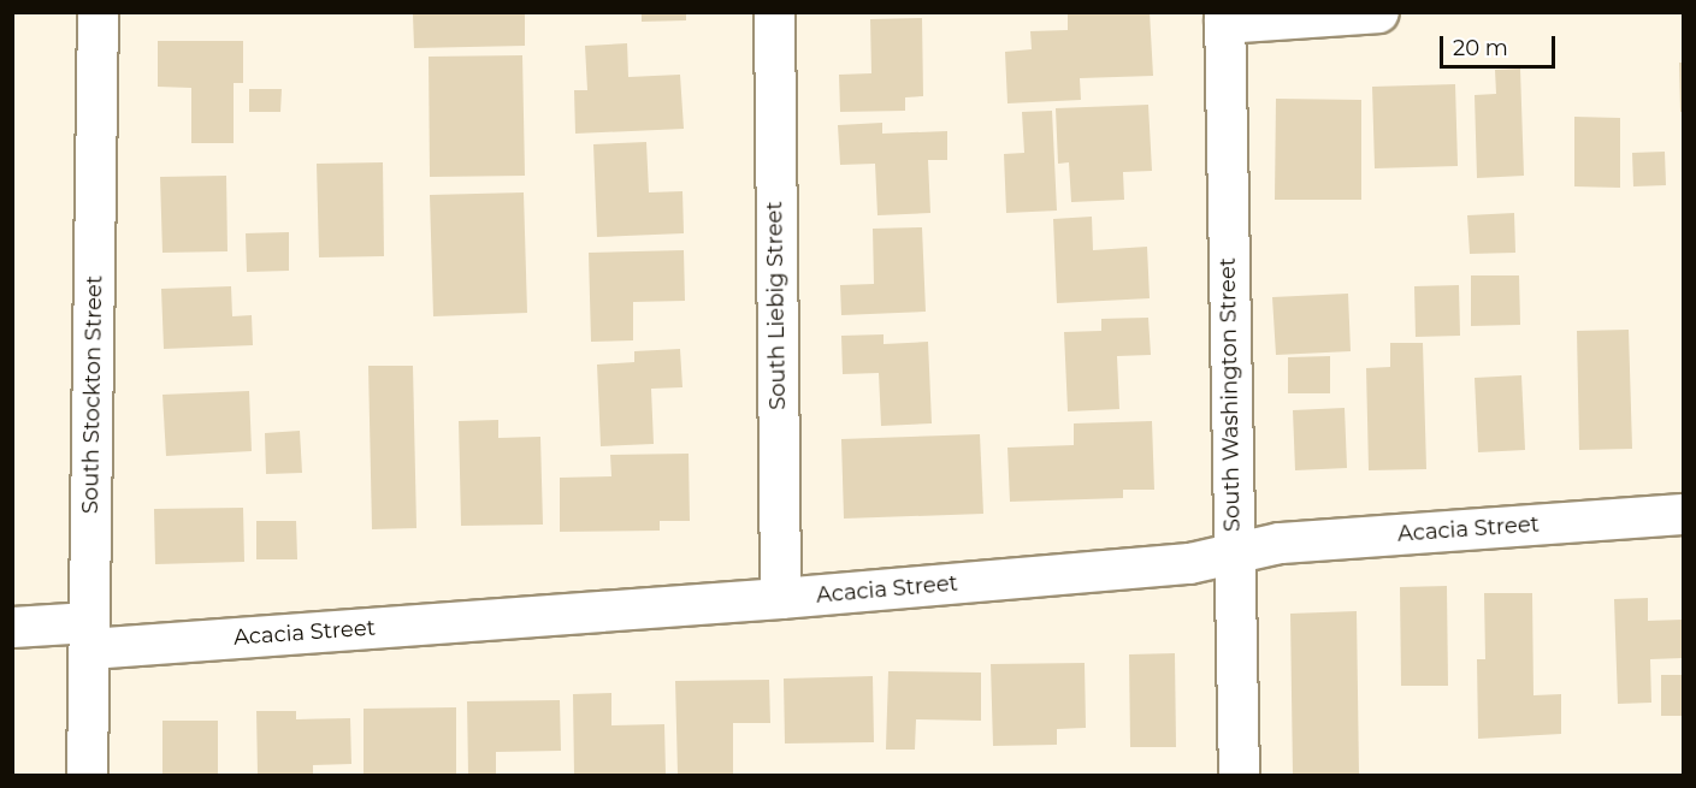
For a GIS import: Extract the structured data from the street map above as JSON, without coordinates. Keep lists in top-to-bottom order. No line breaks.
{"streets":{"street":["South Liebig Street","South Stockton Street","South Washington Street","Acacia Street"]},"crossings":[["South Liebig Street","Acacia Street"],["South Stockton Street","Acacia Street"],["South Washington Street","Acacia Street"]],"scale_bar":"20 m"}
